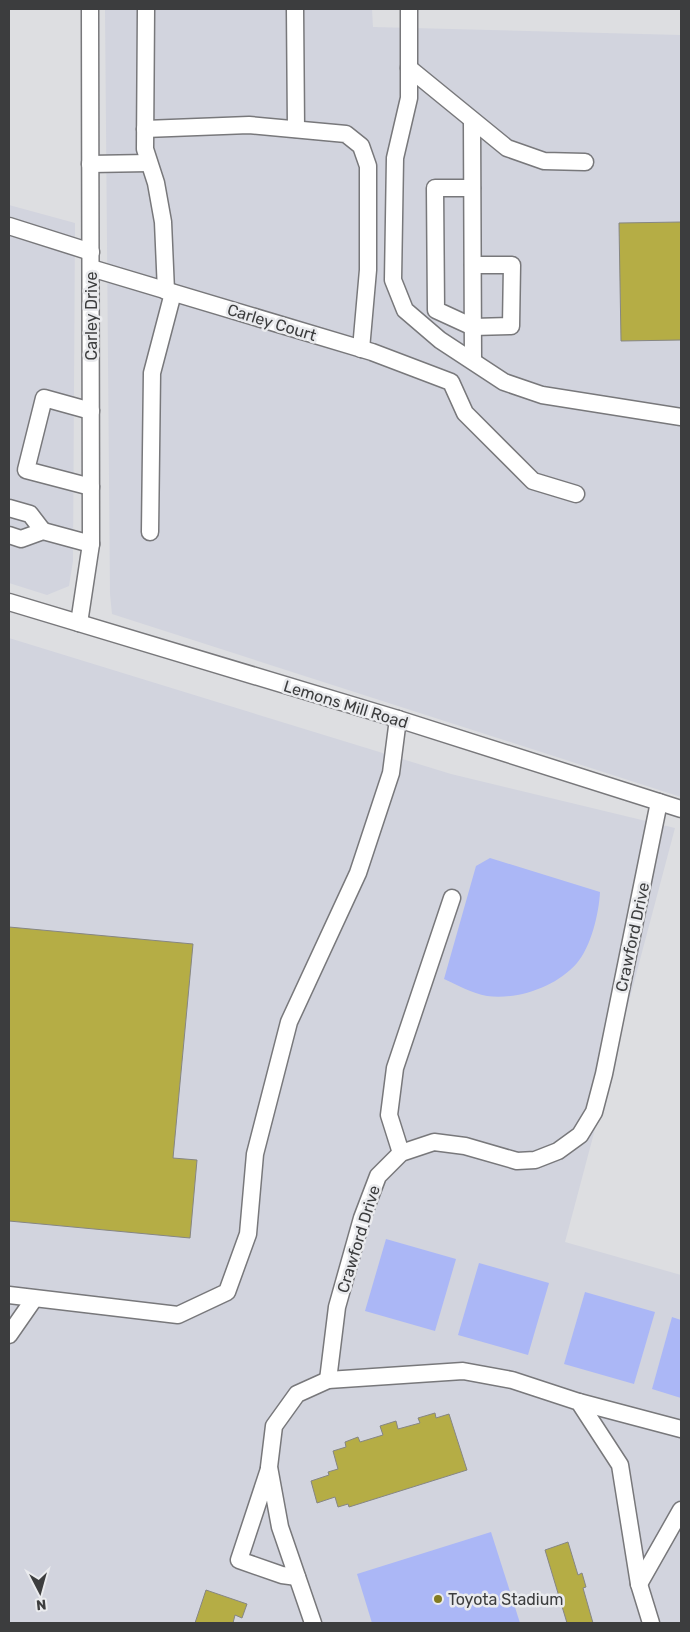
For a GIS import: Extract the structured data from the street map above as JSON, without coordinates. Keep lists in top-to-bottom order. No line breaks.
{"streets":{"street":["Carley Drive","Carley Court","Lemons Mill Road","Crawford Drive"]},"crossings":[["Carley Drive","Carley Court"],["Carley Drive","Lemons Mill Road"],["Lemons Mill Road","Crawford Drive"]],"places":["Toyota Stadium"],"north":"bottom"}
